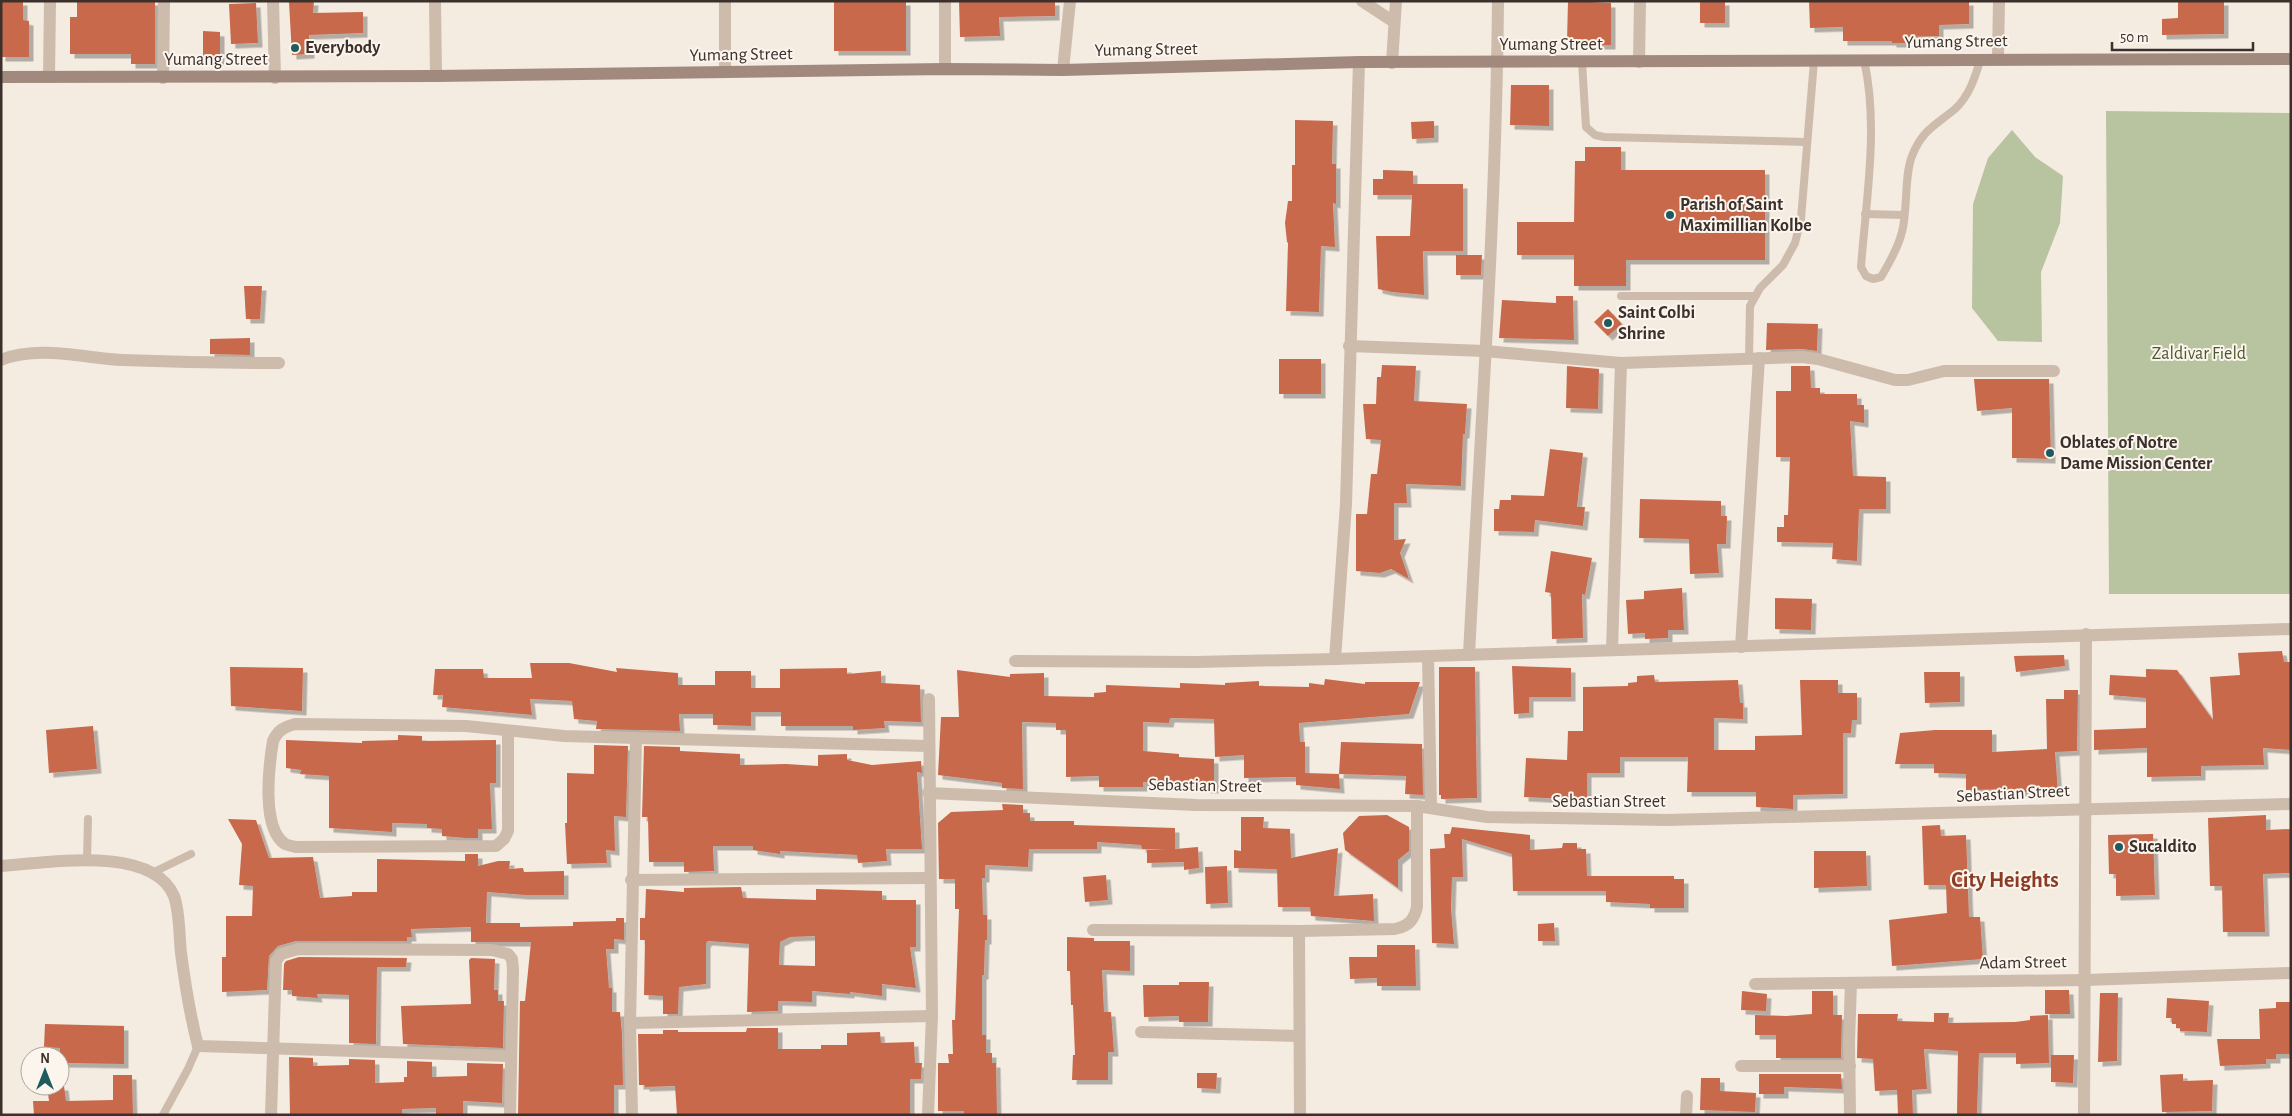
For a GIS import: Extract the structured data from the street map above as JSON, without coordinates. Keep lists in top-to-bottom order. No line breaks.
{"streets":{"main road":["Yumang Street"],"street":["Sebastian Street","Adam Street"]},"districts":["City Heights"],"parks":["Zaldivar Field"],"places":["Everybody","Parish of Saint Maximillian Kolbe","Saint Colbi Shrine","Oblates of Notre Dame Mission Center","Sucaldito"],"scale_bar":"50 m","north":"top"}
